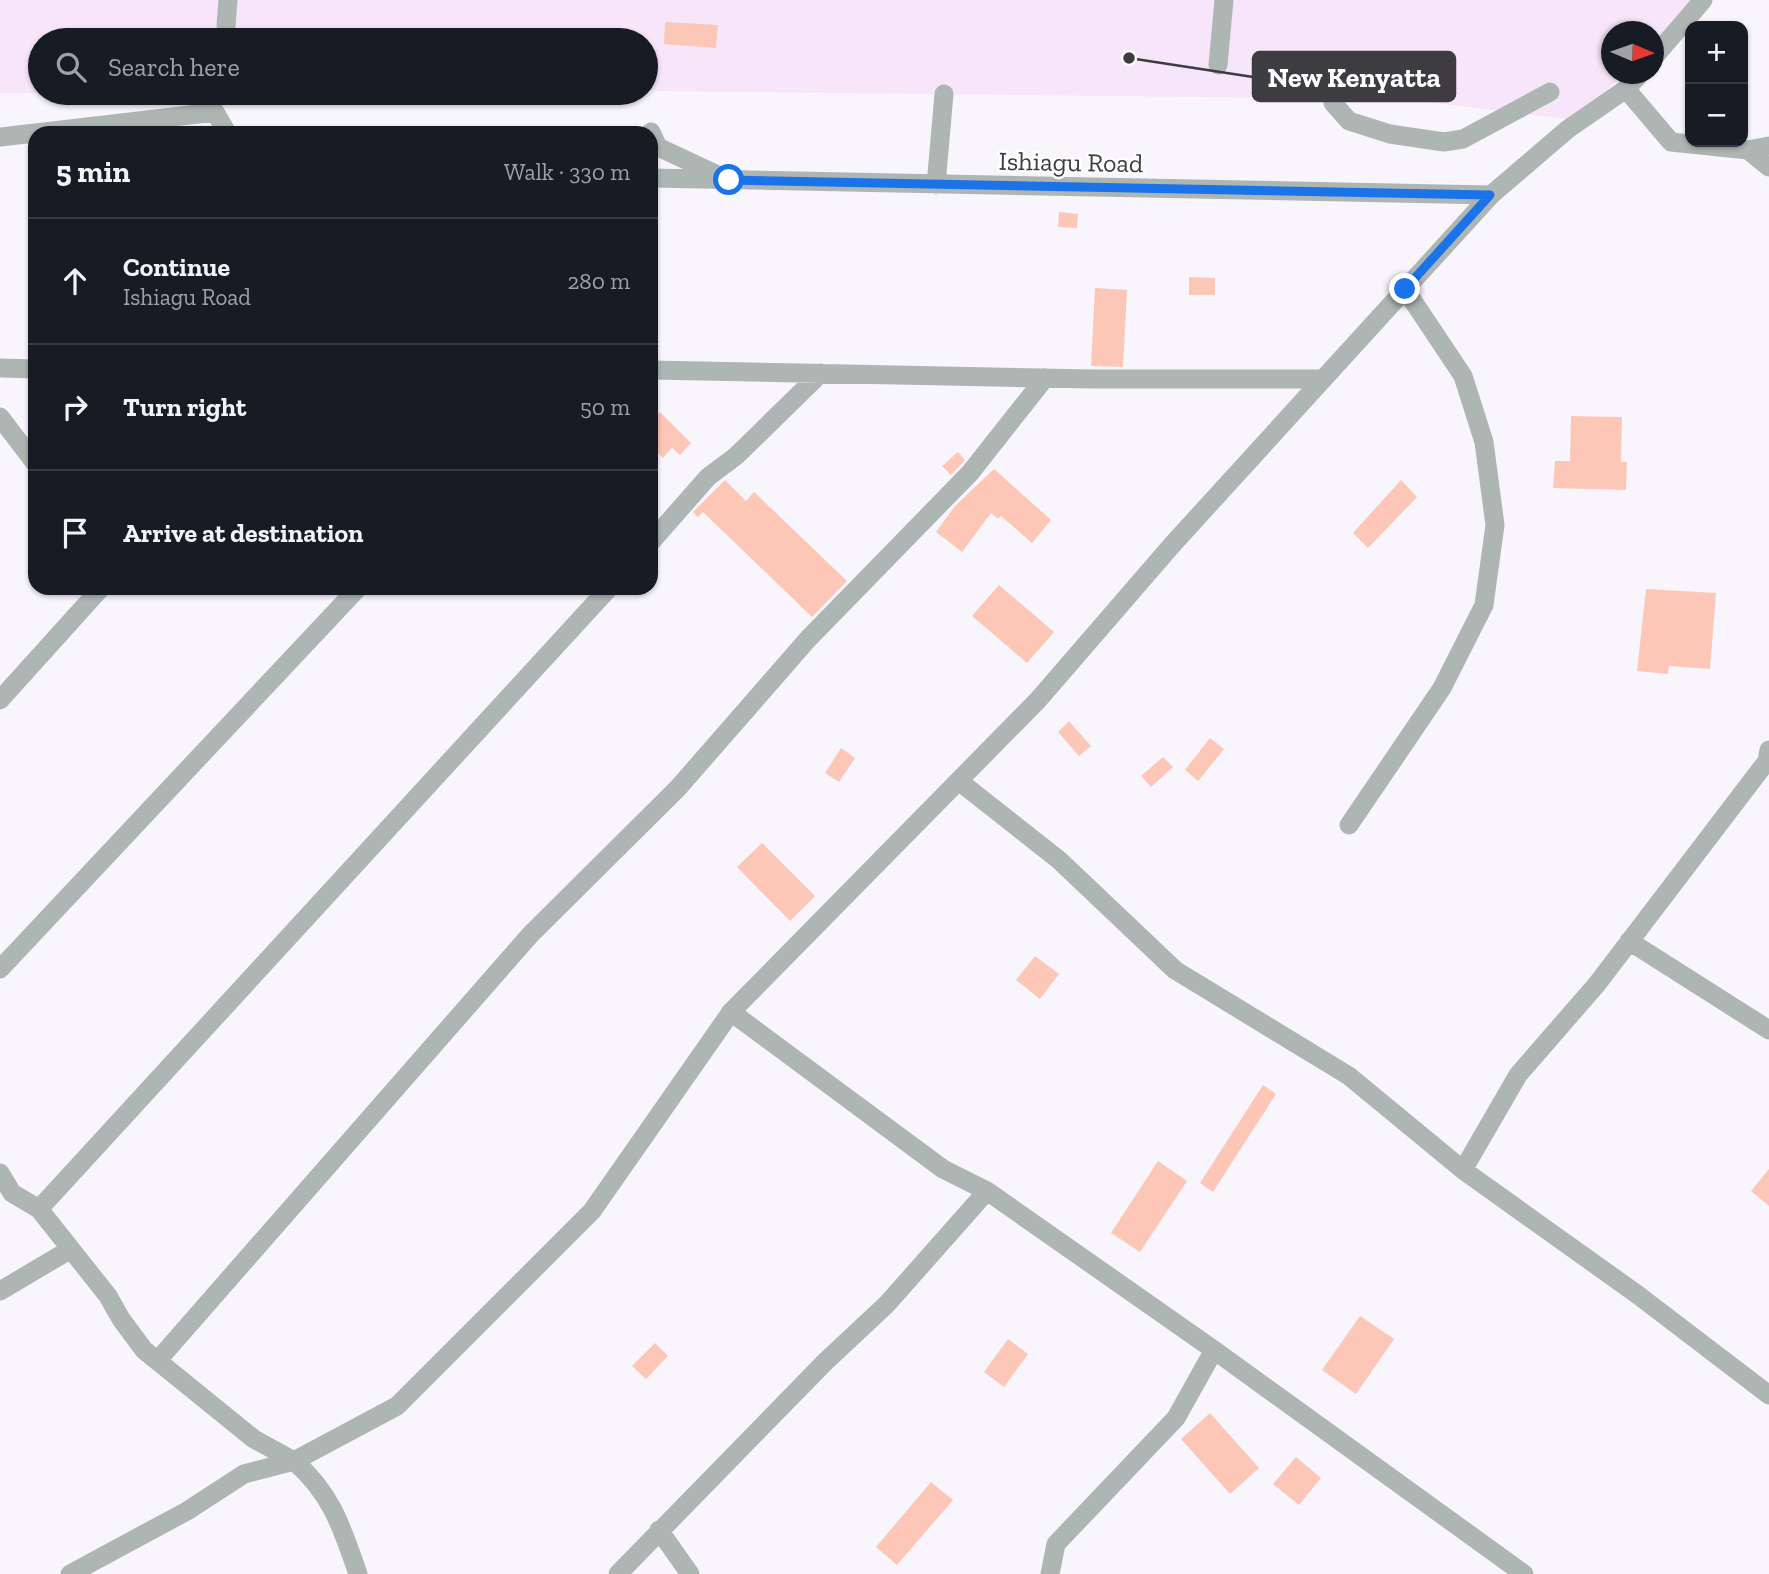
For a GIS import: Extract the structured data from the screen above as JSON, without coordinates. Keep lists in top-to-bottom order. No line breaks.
{"streets":{"street":["Ishiagu Road"]},"places":["New Kenyatta"],"north":"right","page":{"map_buttons":["+","−"],"search":"Search here","heading":["5 min","Walk · 330 m"],"list":[["Continue","Ishiagu Road","280 m"],["Turn right","50 m"],"Arrive at destination"]}}
